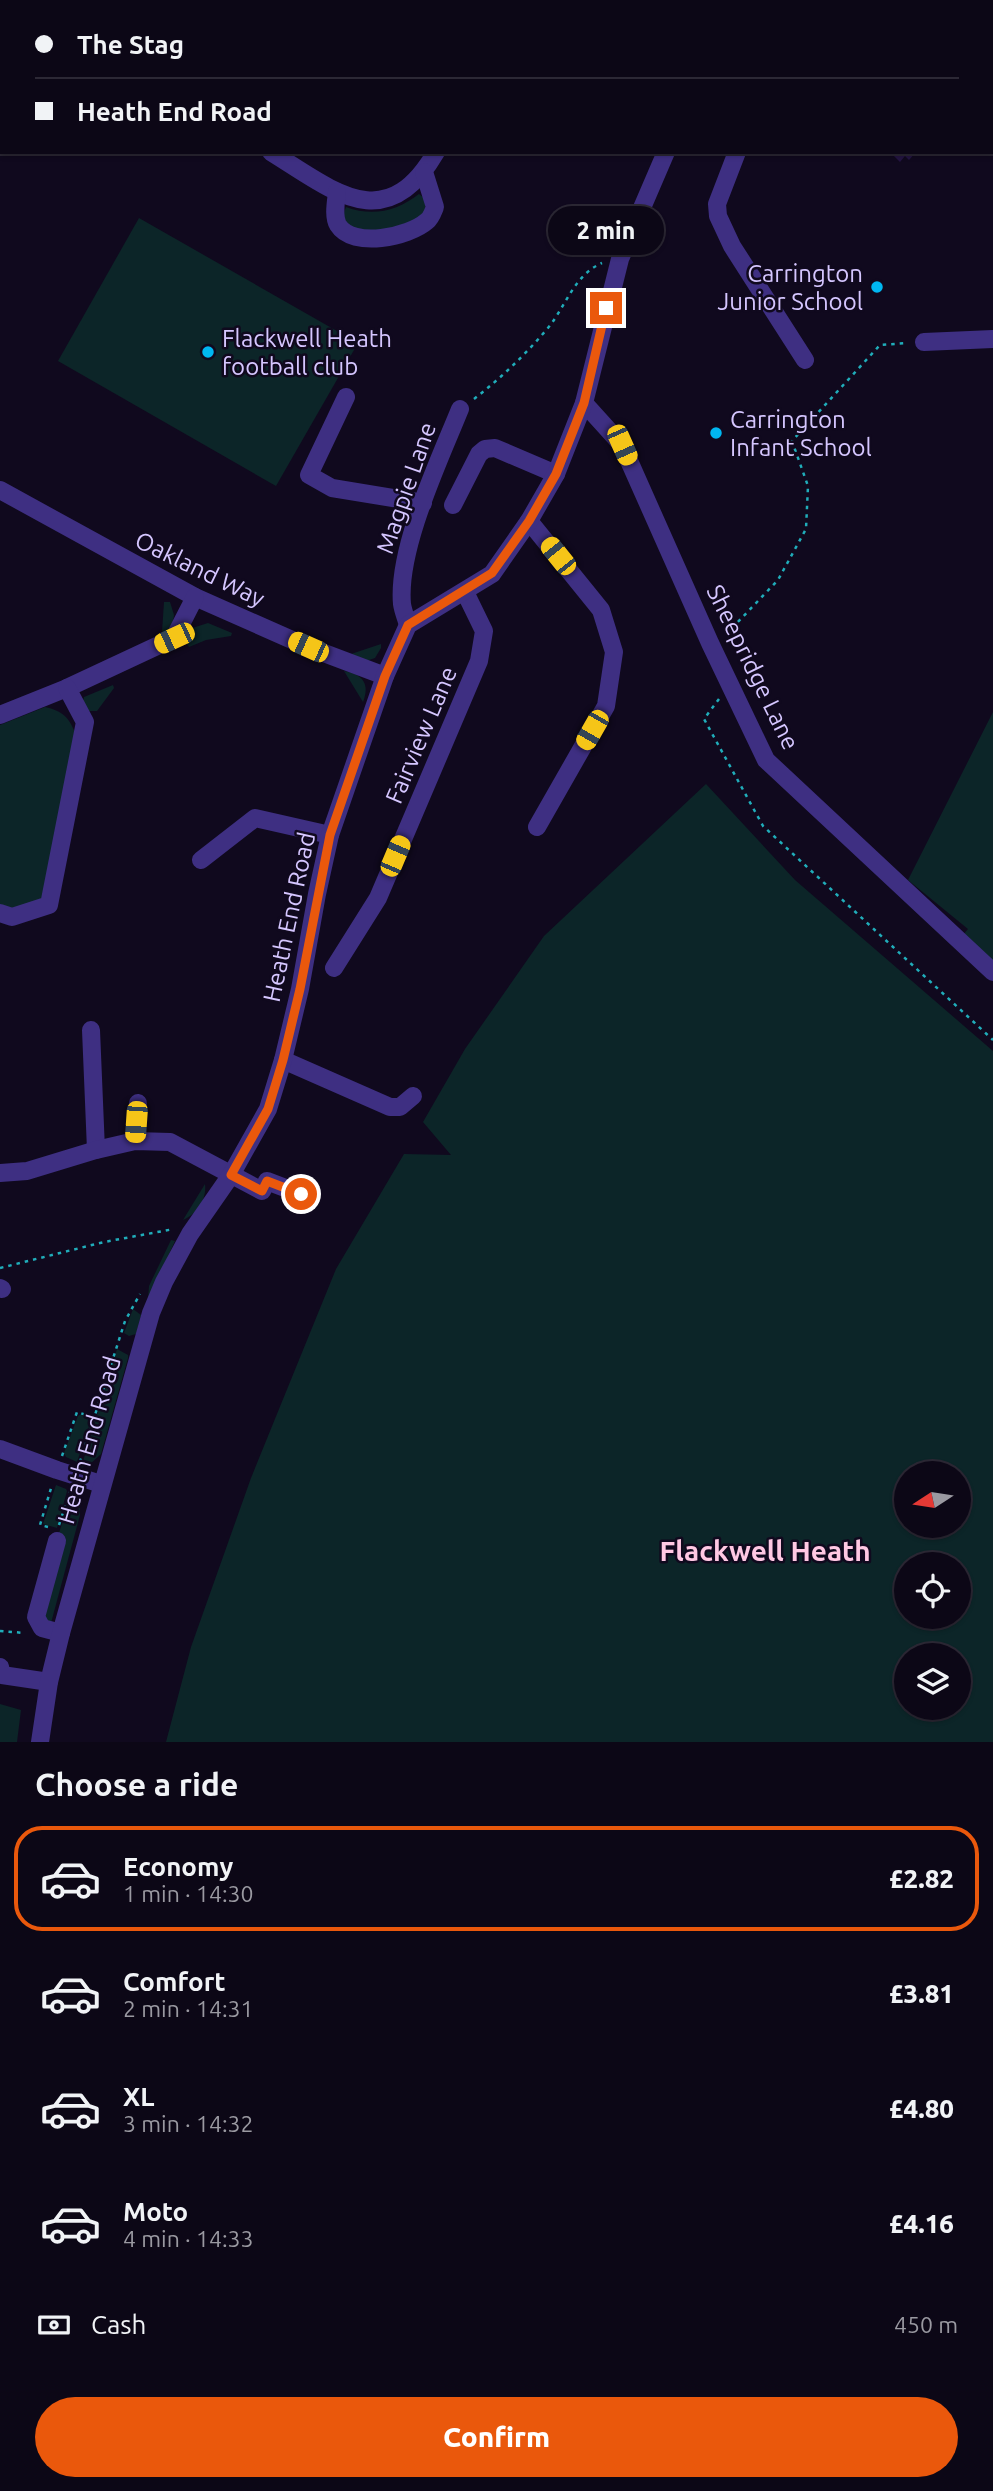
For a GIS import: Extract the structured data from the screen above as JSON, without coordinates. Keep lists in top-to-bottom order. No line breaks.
{"streets":{"street":["Magpie Lane","Oakland Way","Sheepridge Lane","Fairview Lane","Heath End Road"]},"crossings":[["Magpie Lane","Heath End Road"],["Oakland Way","Heath End Road"]],"districts":["Flackwell Heath"],"places":["Carrington Junior School","Flackwell Heath football club","Carrington Infant School"],"north":"left","page":{"banner":["The Stag","Heath End Road"],"bubble":"2 min","heading":"Choose a ride","list":[{"name":"Economy","note":"1 min · 14:30","value":"£2.82"},{"name":"Comfort","note":"2 min · 14:31","value":"£3.81"},{"name":"XL","note":"3 min · 14:32","value":"£4.80"},{"name":"Moto","note":"4 min · 14:33","value":"£4.16"}],"pay":["Cash","450 m"],"buttons":"Confirm"}}
